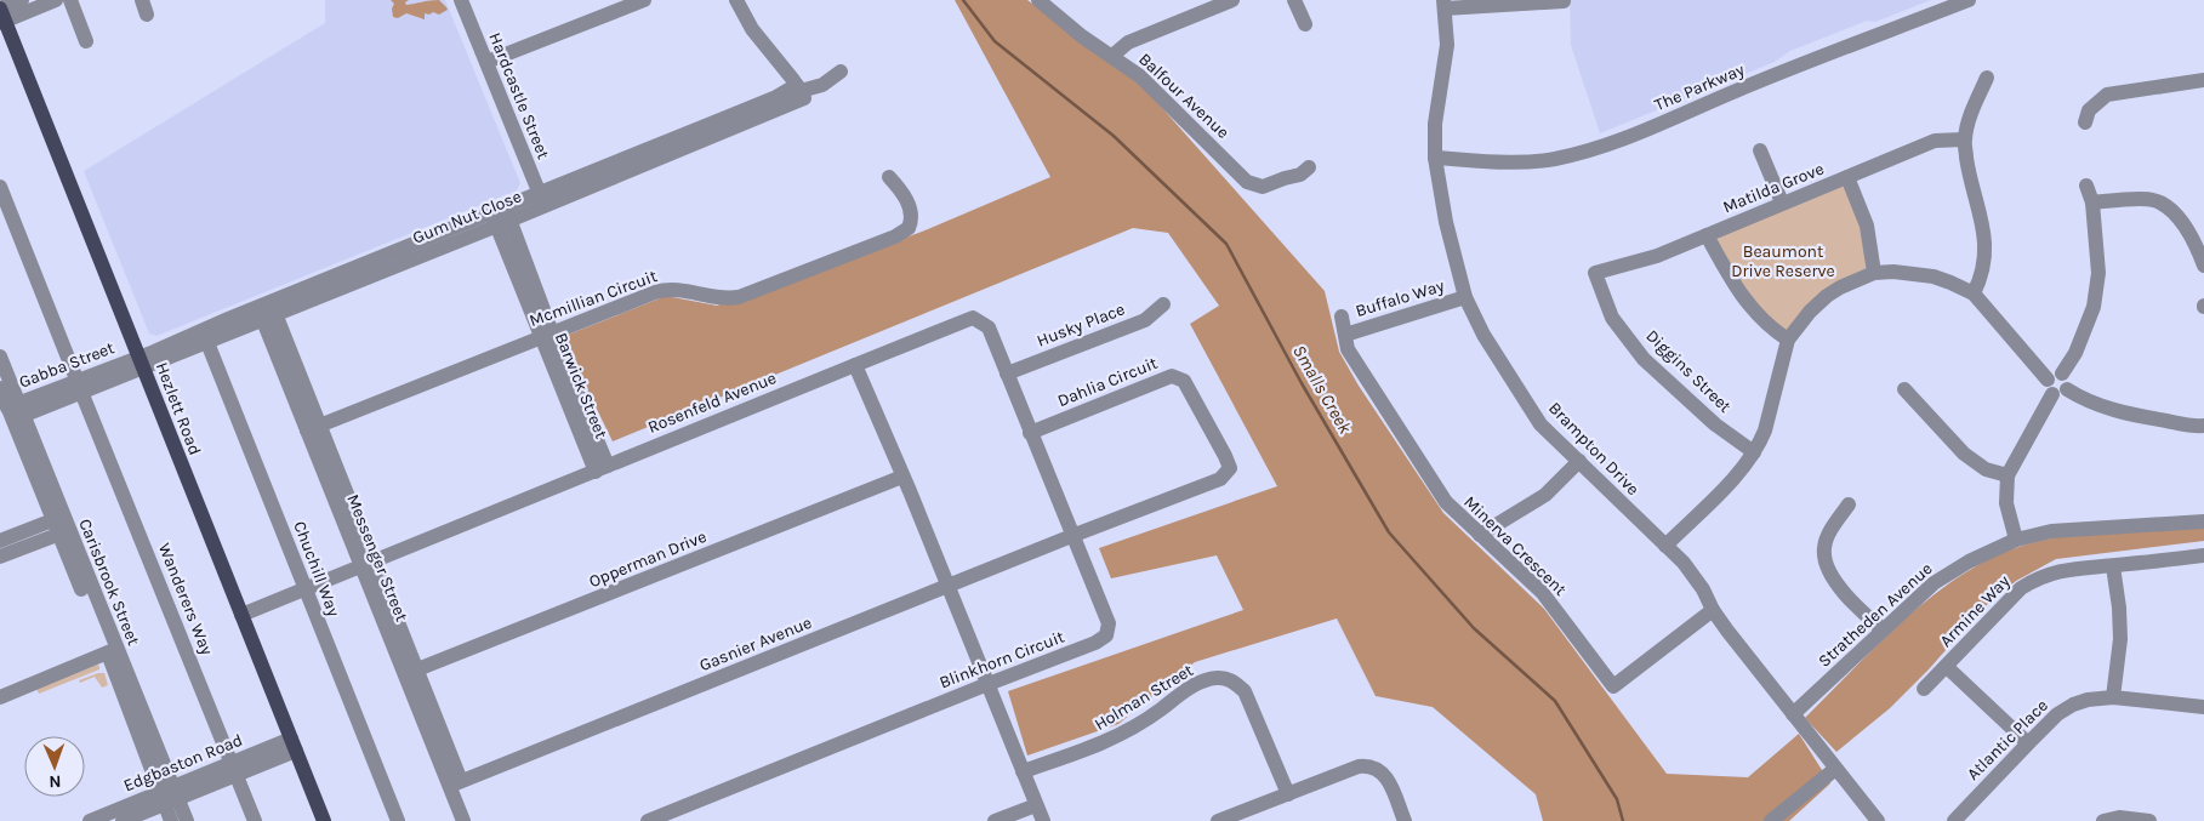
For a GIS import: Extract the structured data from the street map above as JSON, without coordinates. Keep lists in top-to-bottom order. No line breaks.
{"streets":{"main road":["Hezlett Road"],"street":["The Parkway","Hardcastle Street","Balfour Avenue","Matilda Grove","Gum Nut Close","Mcmillian Circuit","Buffalo Way","Husky Place","Gabba Street","Diggins Street","Dahlia Circuit","Barwick Street","Rosenfeld Avenue","Brampton Drive","Minerva Crescent","Messenger Street","Opperman Drive","Chuchill Way","Carisbrook Street","Wanderers Way","Armine Way","Stratheden Avenue","Gasnier Avenue","Blinkhorn Circuit","Holman Street","Atlantic Place","Edgbaston Road"]},"crossings":[["The Parkway","Brampton Drive"],["Hardcastle Street","Gum Nut Close"],["Matilda Grove","Diggins Street"],["Gum Nut Close","Gabba Street"],["Gum Nut Close","Barwick Street"],["Gum Nut Close","Hezlett Road"],["Gum Nut Close","Messenger Street"],["Gum Nut Close","Chuchill Way"],["Mcmillian Circuit","Barwick Street"],["Mcmillian Circuit","Messenger Street"],["Buffalo Way","Brampton Drive"],["Buffalo Way","Minerva Crescent"],["Husky Place","Rosenfeld Avenue"],["Husky Place","Blinkhorn Circuit"],["Gabba Street","Hezlett Road"],["Gabba Street","Carisbrook Street"],["Gabba Street","Wanderers Way"],["Dahlia Circuit","Gasnier Avenue"],["Dahlia Circuit","Blinkhorn Circuit"],["Barwick Street","Rosenfeld Avenue"],["Rosenfeld Avenue","Hezlett Road"],["Rosenfeld Avenue","Messenger Street"],["Rosenfeld Avenue","Chuchill Way"],["Rosenfeld Avenue","Blinkhorn Circuit"],["Hezlett Road","Edgbaston Road"],["Brampton Drive","Minerva Crescent"],["Brampton Drive","Stratheden Avenue"],["Messenger Street","Opperman Drive"],["Messenger Street","Gasnier Avenue"],["Carisbrook Street","Edgbaston Road"],["Wanderers Way","Edgbaston Road"],["Gasnier Avenue","Blinkhorn Circuit"]],"water":["Smalls Creek"],"parks":["Beaumont Drive Reserve"],"north":"bottom"}
